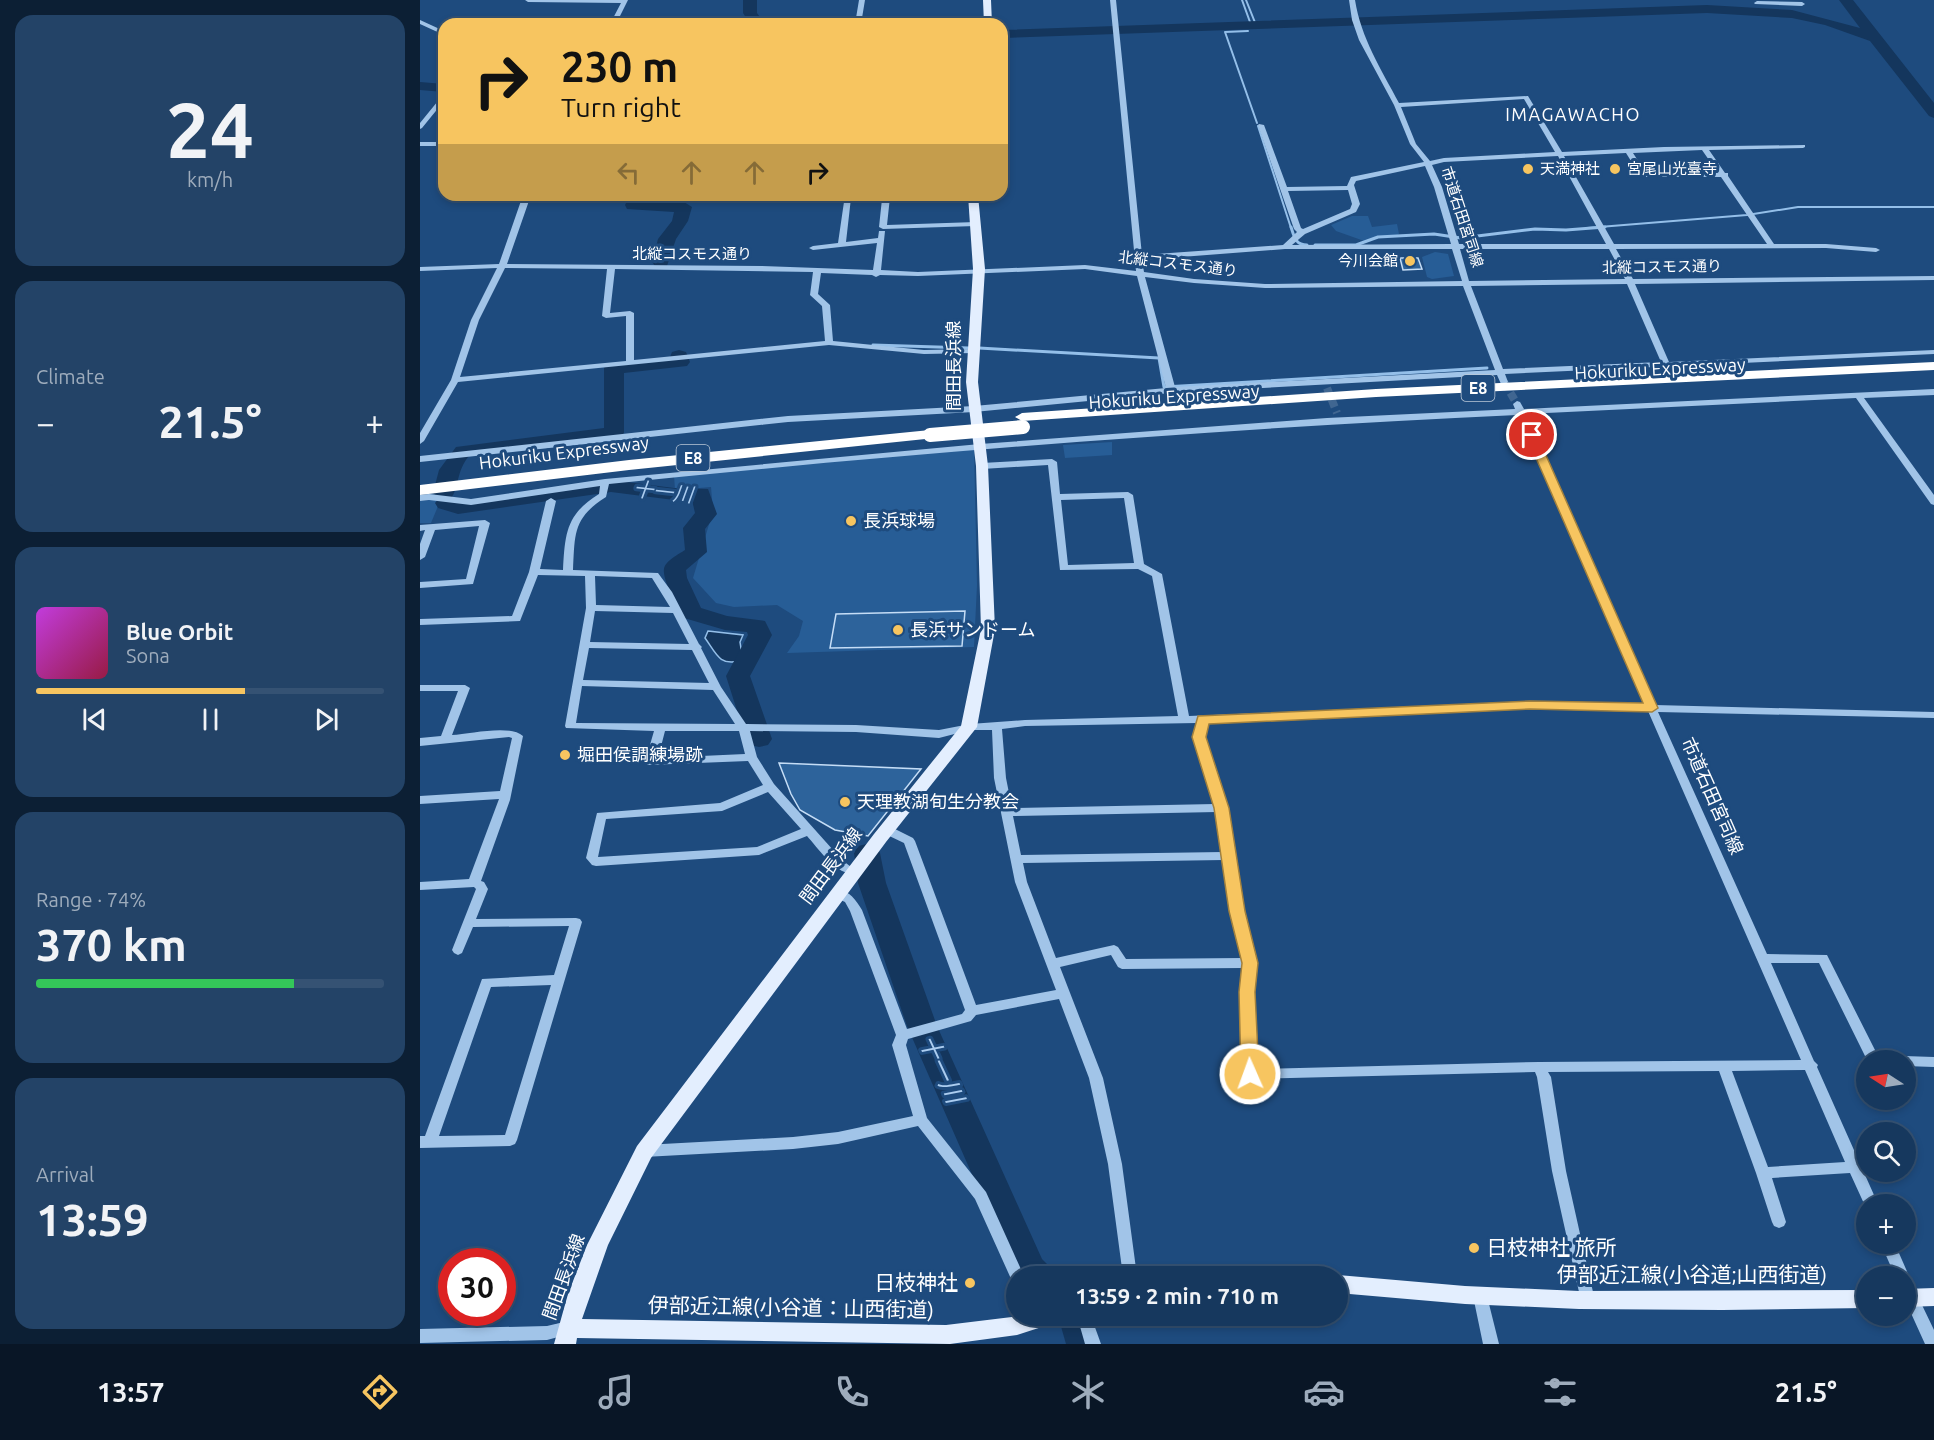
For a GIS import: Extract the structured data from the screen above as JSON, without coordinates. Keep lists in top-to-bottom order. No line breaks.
{"streets":{"highway":["Hokuriku Expressway","E8"],"main road":["間田長浜線","伊部近江線(小谷道;山西街道)","伊部近江線(小谷道：山西街道)"],"street":["市道石田宮司線","北縦コスモス通り"]},"crossings":[["市道石田宮司線","北縦コスモス通り"],["北縦コスモス通り","間田長浜線"],["間田長浜線","伊部近江線(小谷道：山西街道)"]],"districts":["IMAGAWACHO"],"water":["十一川"],"places":["天満神社","宮尾山光臺寺","今川会館","長浜球場","長浜サンドーム","堀田侯調練場跡","天理教湖旬生分教会","日枝神社 旅所","日枝神社"],"north":"left","page":{"tile":[["24","km/h"],"Climate",["Range · 74%","370 km"],["Arrival","13:59"]],"turn":["230 m","Turn right"],"heat":["−","21.5°","+"],"song":["Blue Orbit","Sona"],"map_buttons":["+","−"],"limit":"30","trip":"13:59 · 2 min · 710 m","tabs":["13:57","21.5°"]}}
